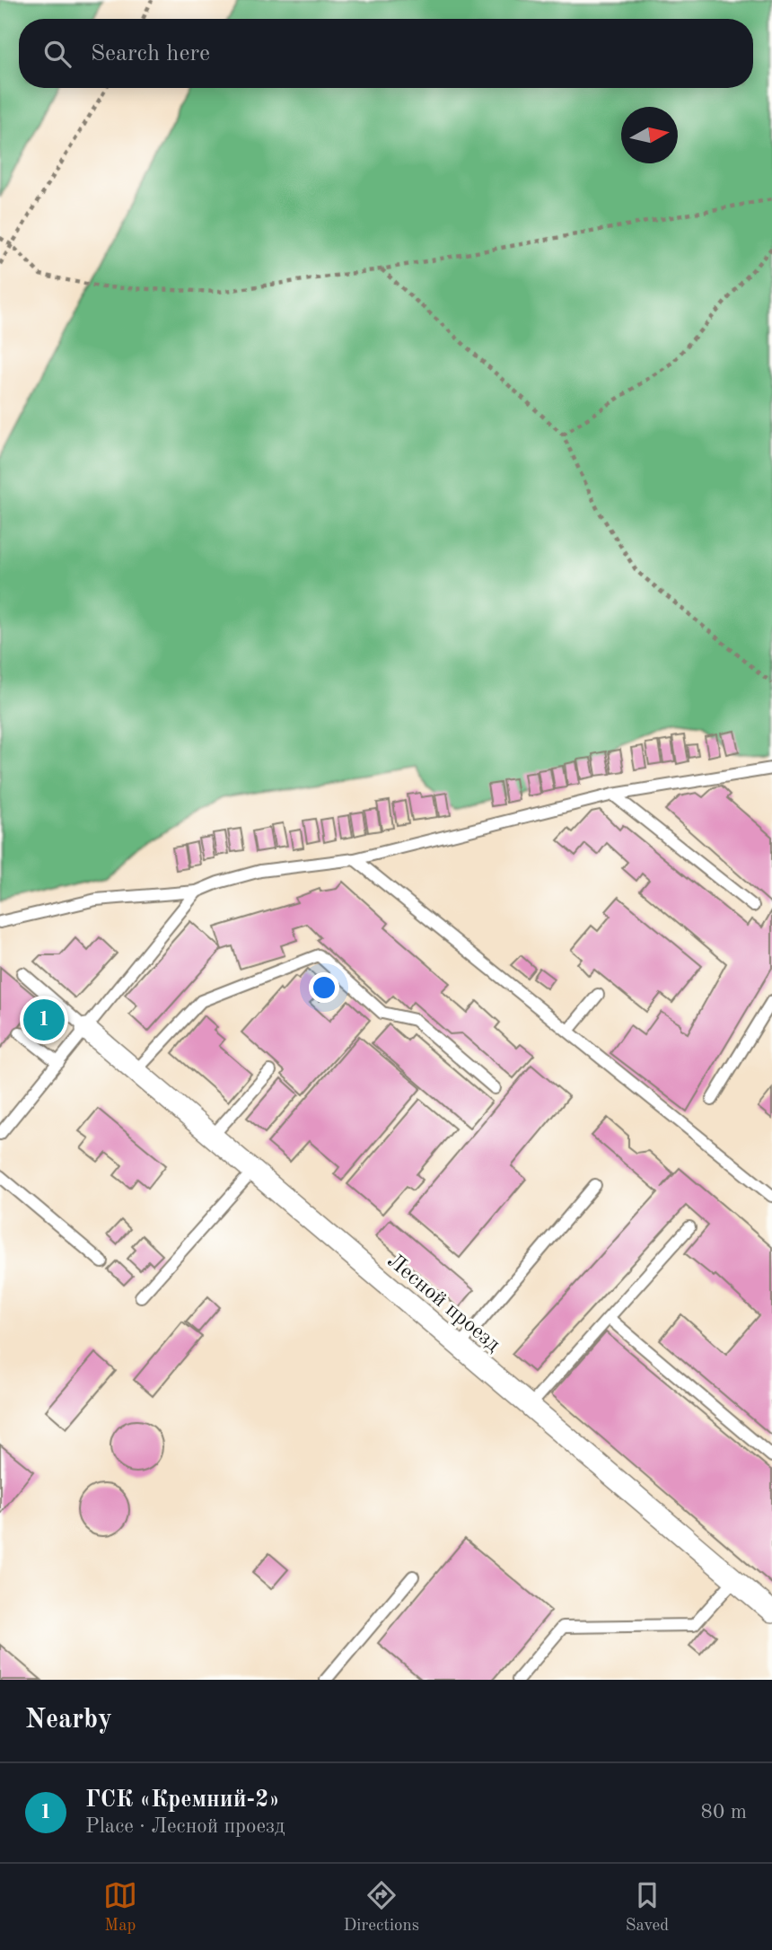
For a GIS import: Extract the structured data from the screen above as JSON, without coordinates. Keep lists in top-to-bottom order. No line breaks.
{"streets":{"street":["Лесной проезд"]},"north":"right","page":{"search":"Search here","pins":"1","heading":"Nearby","list":[{"mark":"1","name":"ГСК «Кремний-2»","note":"Place · Лесной проезд","value":"80 m"}],"nav":["Map","Directions","Saved"]}}
